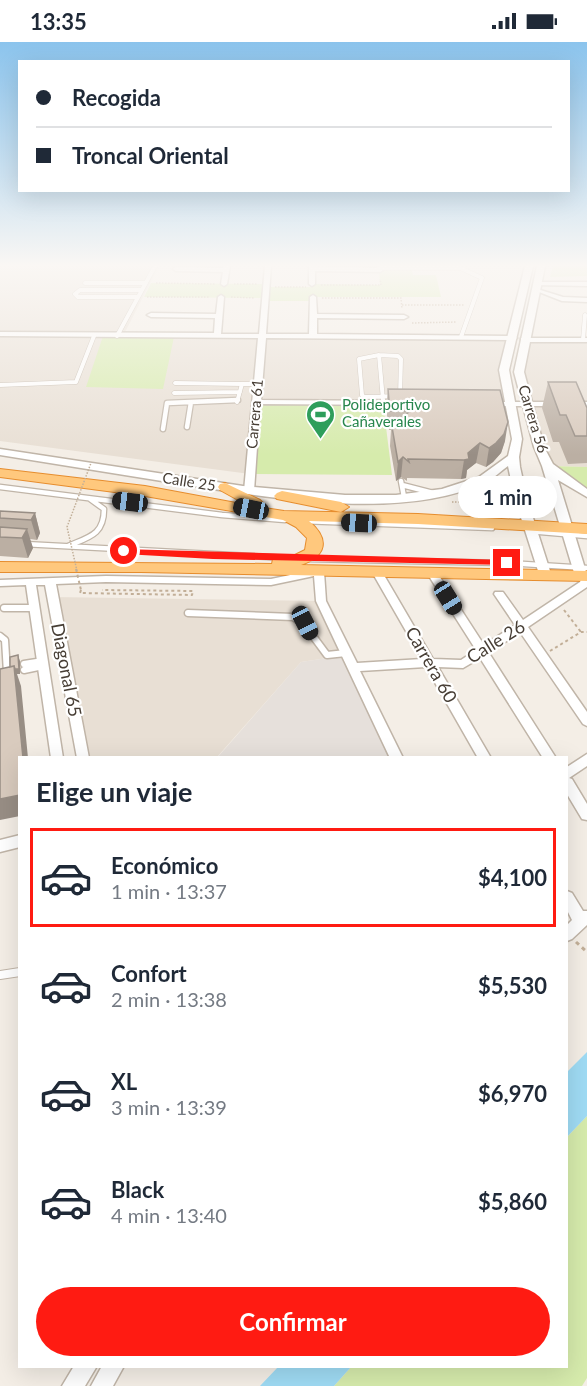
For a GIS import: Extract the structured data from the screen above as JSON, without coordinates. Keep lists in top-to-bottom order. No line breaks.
{"streets":{"street":["Carrera 61","Carrera 56","Calle 25","Calle 26","Carrera 60","Diagonal 65"]},"crossings":[["Carrera 61","Calle 25"],["Carrera 56","Calle 25"],["Carrera 56","Calle 26"],["Calle 26","Carrera 60"]],"places":{"sports":["Polideportivo Cañaverales"]},"page":{"status":"13:35","banner":["Recogida","Troncal Oriental"],"bubble":"1 min","heading":"Elige un viaje","list":[{"name":"Económico","note":"1 min · 13:37","value":"$4,100"},{"name":"Confort","note":"2 min · 13:38","value":"$5,530"},{"name":"XL","note":"3 min · 13:39","value":"$6,970"},{"name":"Black","note":"4 min · 13:40","value":"$5,860"}],"buttons":"Confirmar"}}
